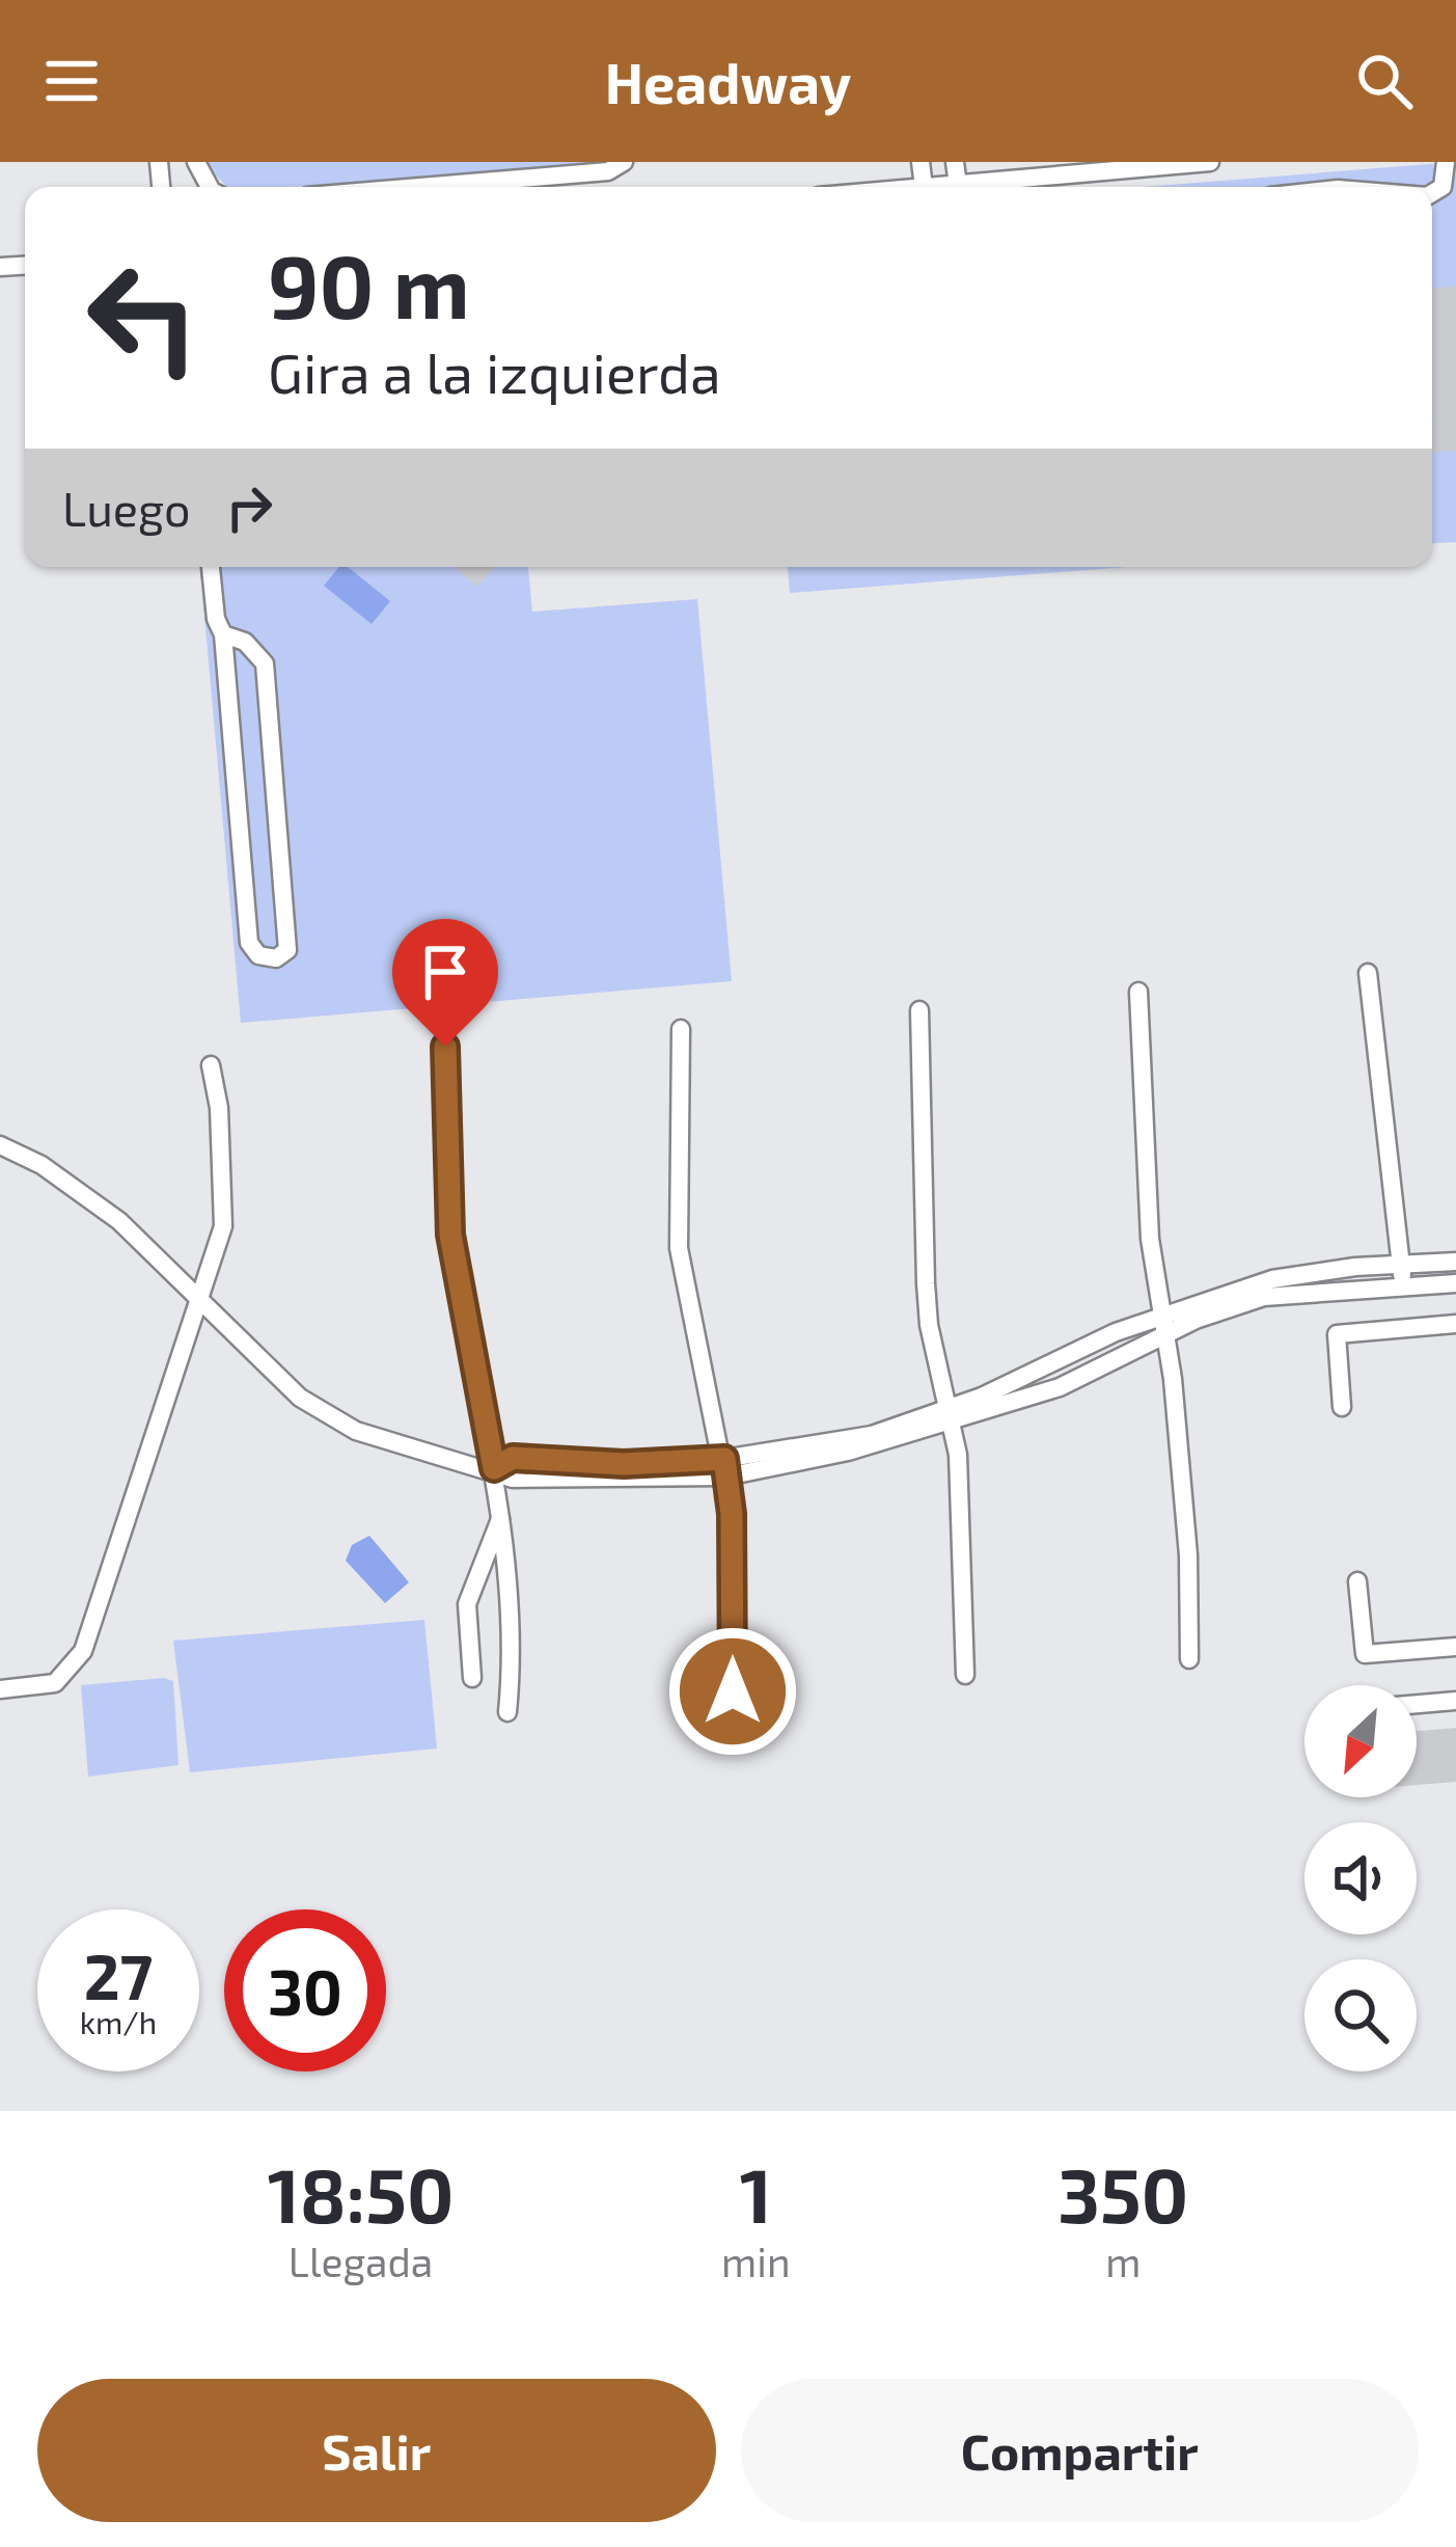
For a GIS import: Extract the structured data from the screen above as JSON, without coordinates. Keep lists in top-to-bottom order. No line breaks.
{"north":"bottom left","page":{"header":"Headway","turn":["90 m","Gira a la izquierda"],"then":"Luego","speed":"27 km/h","limit":"30","eta":["18:50","Llegada","1","min","350","m"],"buttons":["Salir","Compartir"]}}
